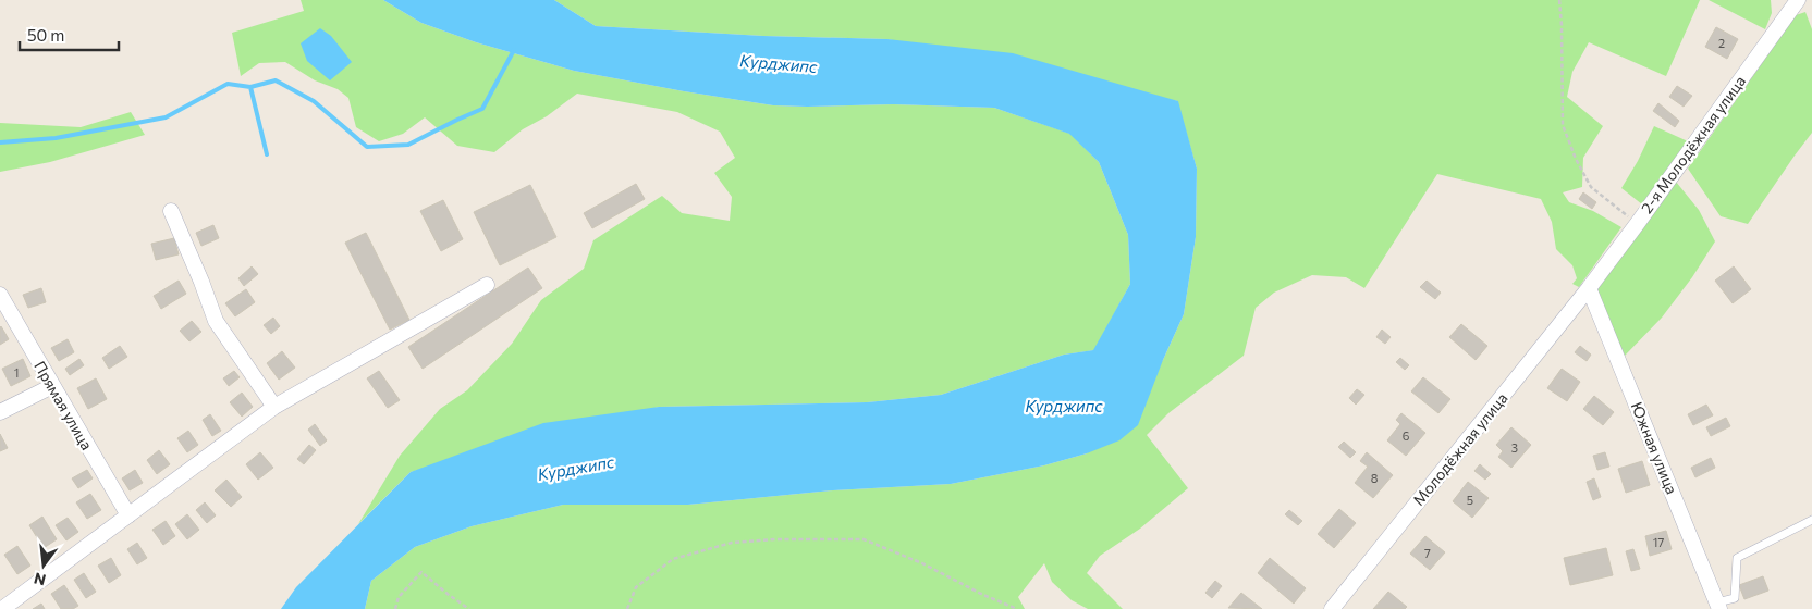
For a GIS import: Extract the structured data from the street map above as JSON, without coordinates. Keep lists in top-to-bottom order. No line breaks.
{"streets":{"street":["2-я Молодёжная улица","Прямая улица","Южная улица","Молодёжная улица"]},"crossings":[["2-я Молодёжная улица","Южная улица"],["2-я Молодёжная улица","Молодёжная улица"],["Южная улица","Молодёжная улица"]],"water":["Курджипс"],"house_numbers":["2","1","6","3","8","5","17","7"],"scale_bar":"50 m","north":"bottom"}
